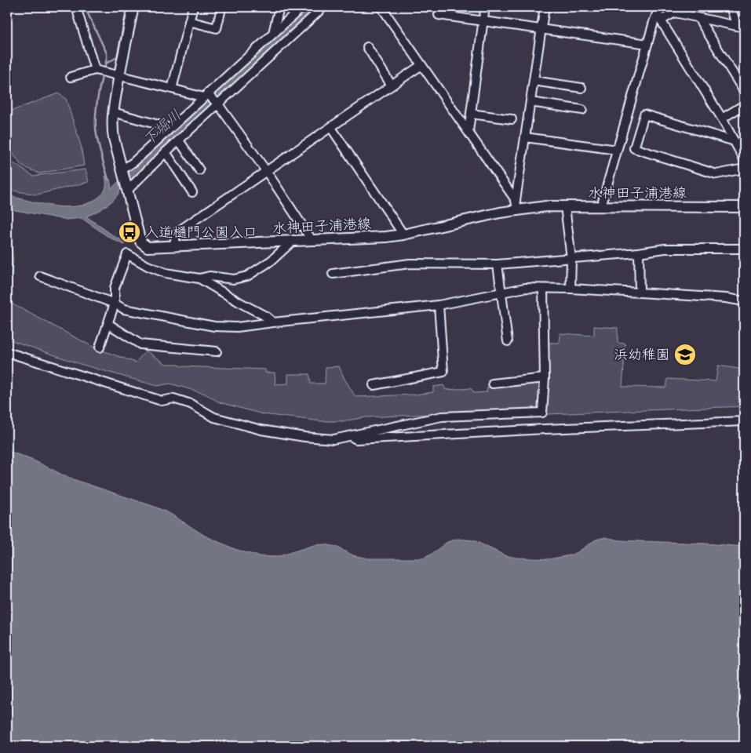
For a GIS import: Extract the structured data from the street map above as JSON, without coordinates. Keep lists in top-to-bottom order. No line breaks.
{"streets":{"main road":["水神田子浦港線"]},"water":["下堀川"],"places":{"bus stop":["入道樋門公園入口"],"school or university":["浜幼稚園"]}}
